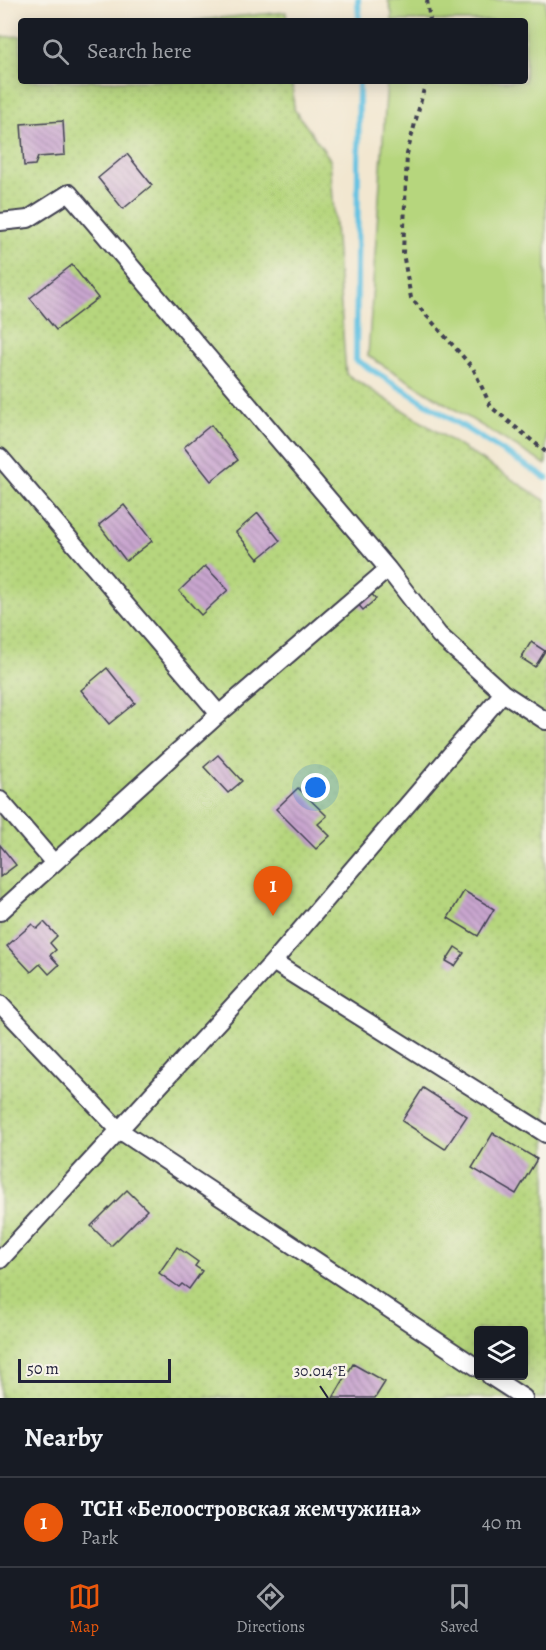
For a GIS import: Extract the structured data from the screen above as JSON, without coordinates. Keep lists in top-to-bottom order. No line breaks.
{"scale_bar":"50 m","page":{"search":"Search here","pins":"1","scale":"50 m","heading":"Nearby","list":[{"mark":"1","name":"ТСН «Белоостровская жемчужина»","note":"Park","value":"40 m"}],"nav":["Map","Directions","Saved"]},"coordinates":["30.014°E"]}
